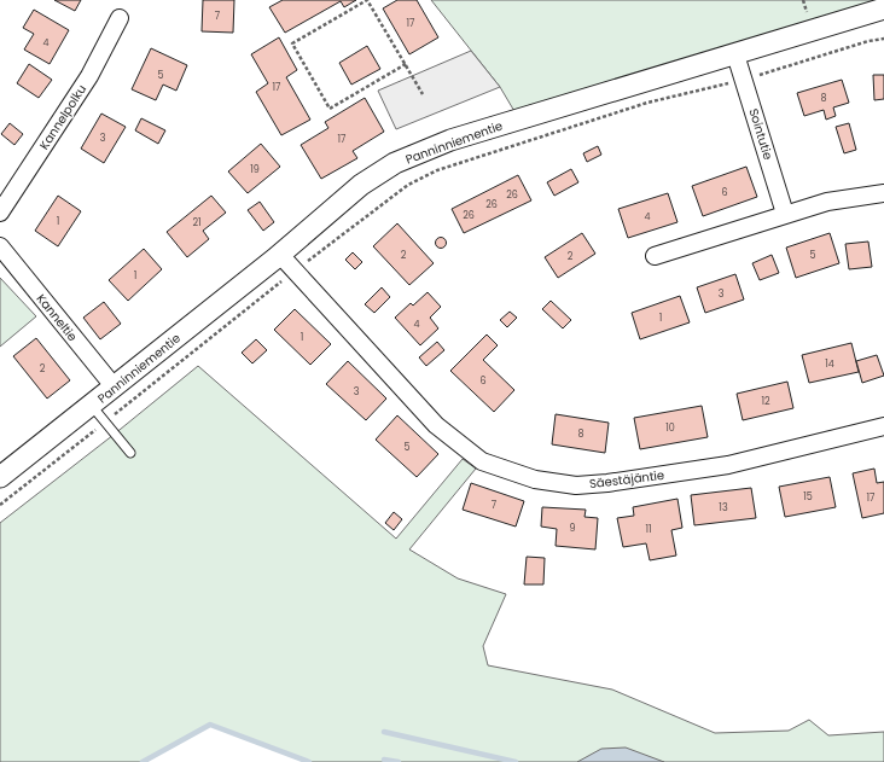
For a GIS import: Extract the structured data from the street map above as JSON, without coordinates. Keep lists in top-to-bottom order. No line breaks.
{"streets":{"street":["Kannelpolku","Sointutie","Panninniementie","Kanneltie","Säestäjäntie"]},"crossings":[["Sointutie","Panninniementie"],["Panninniementie","Kanneltie"],["Panninniementie","Säestäjäntie"]],"house_numbers":["7","17","4","5","17","8","3","17","19","6","26","26","26","4","1","21","2","5","2","1","3","1","4","1","14","2","6","3","12","10","8","5","15","17","7","13","9","11"]}
